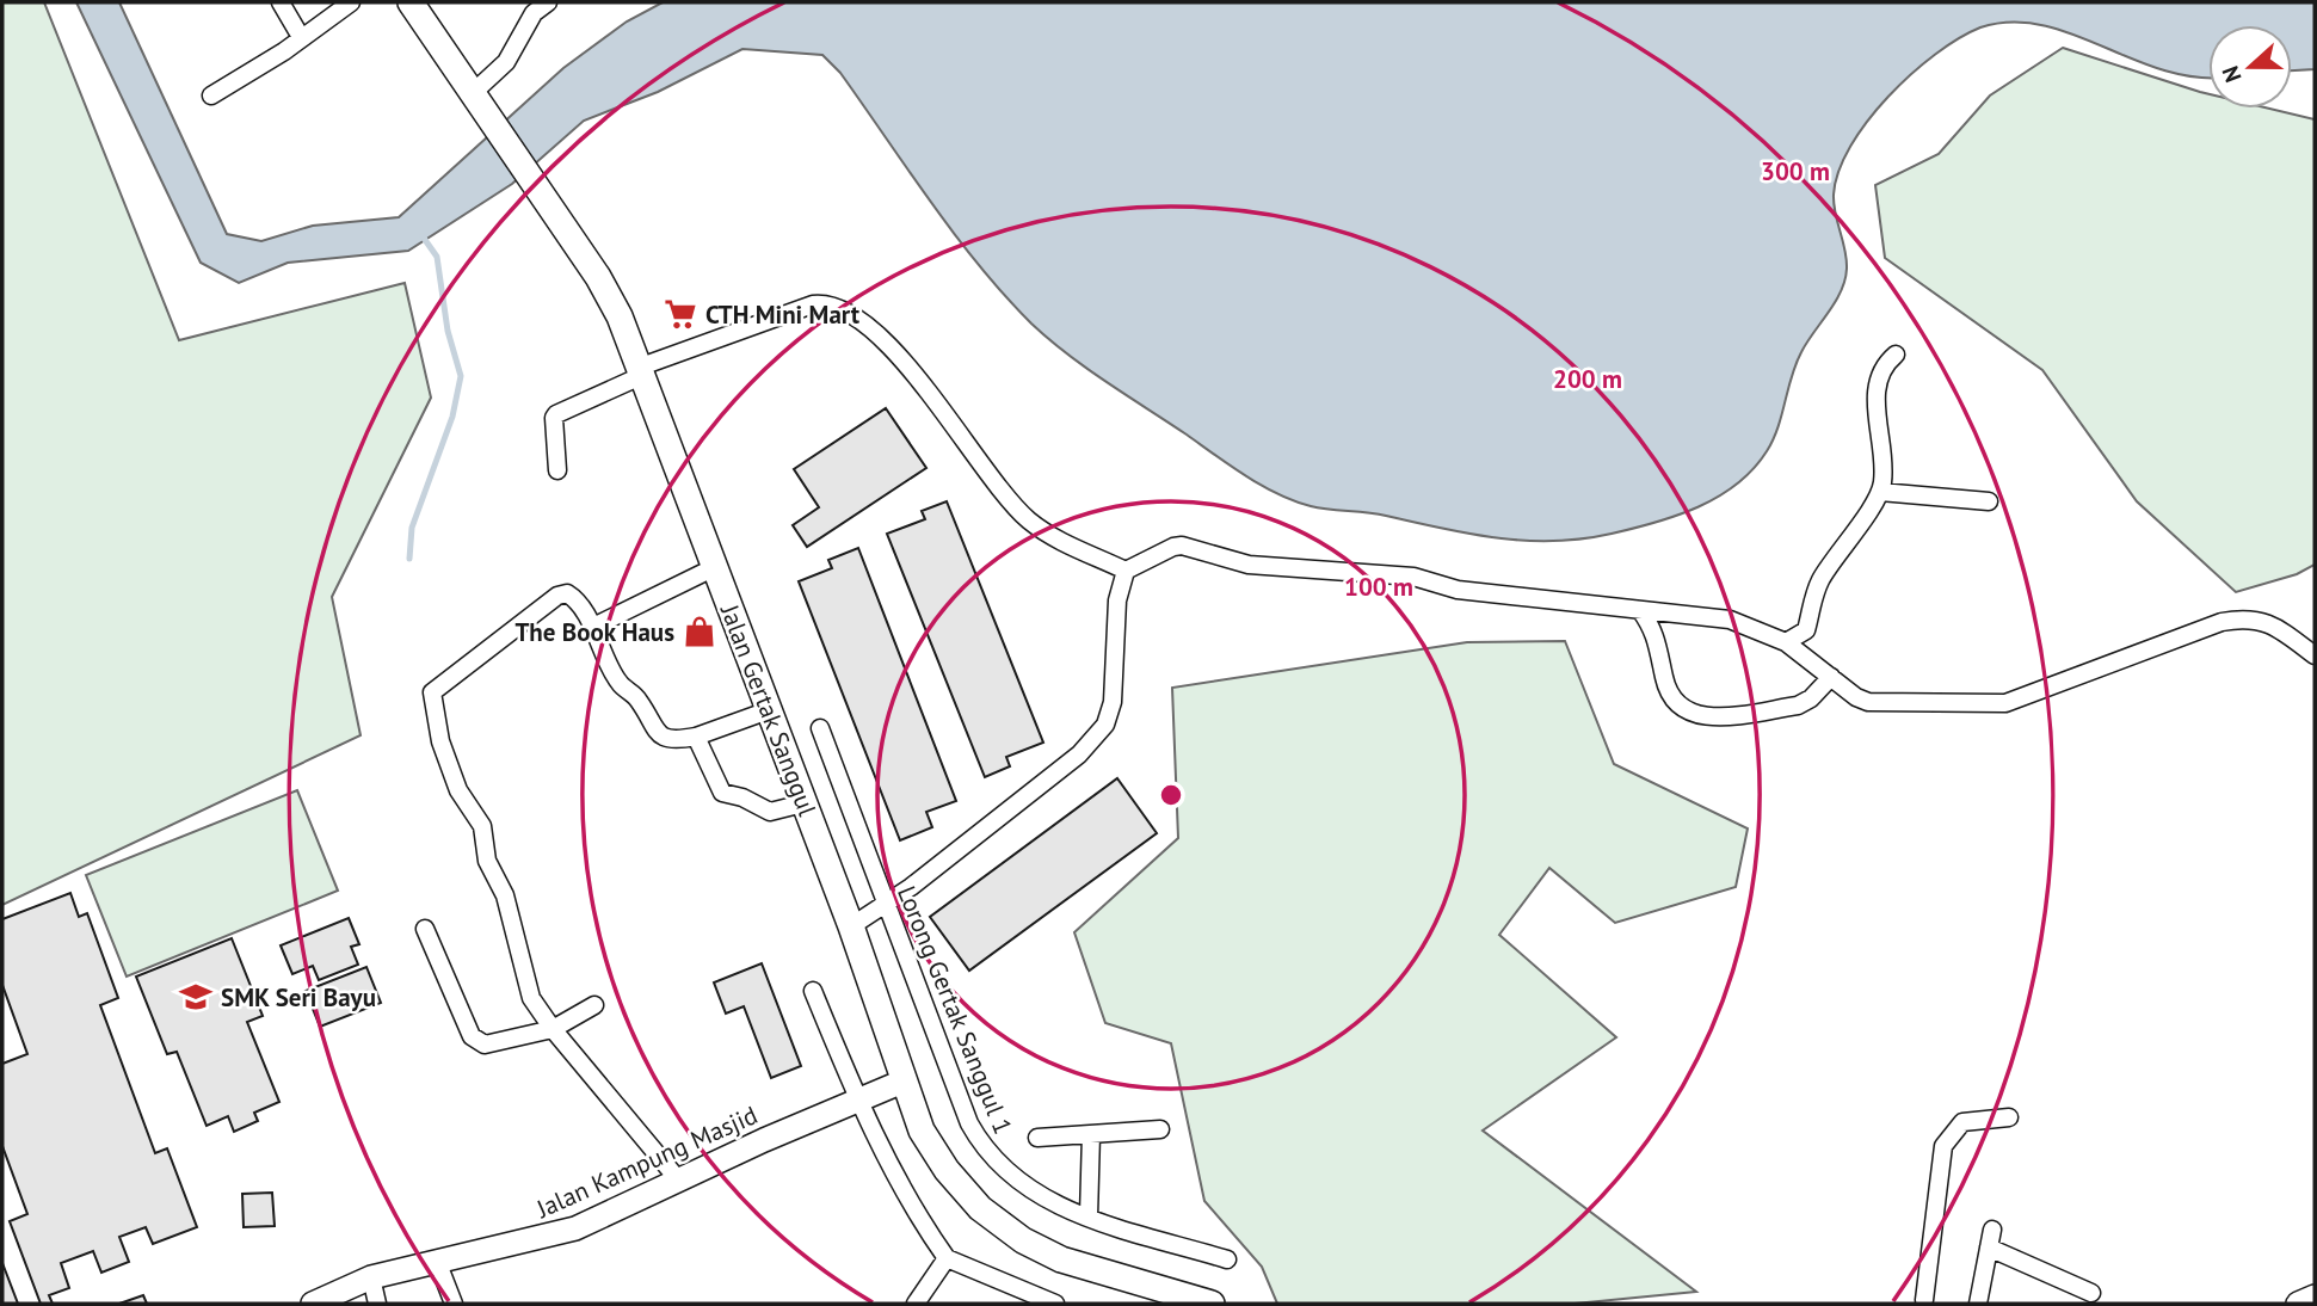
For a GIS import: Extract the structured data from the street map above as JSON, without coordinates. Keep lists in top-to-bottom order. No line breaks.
{"streets":{"main road":["Jalan Gertak Sanggul"],"street":["Lorong Gertak Sanggul 1","Jalan Kampung Masjid"]},"crossings":[["Jalan Gertak Sanggul","Jalan Kampung Masjid"]],"places":{"supermarket":["CTH Mini Mart"],"shop":["The Book Haus"],"school or university":["SMK Seri Bayu"]},"north":"left","rings":["300 m","200 m","100 m"]}
